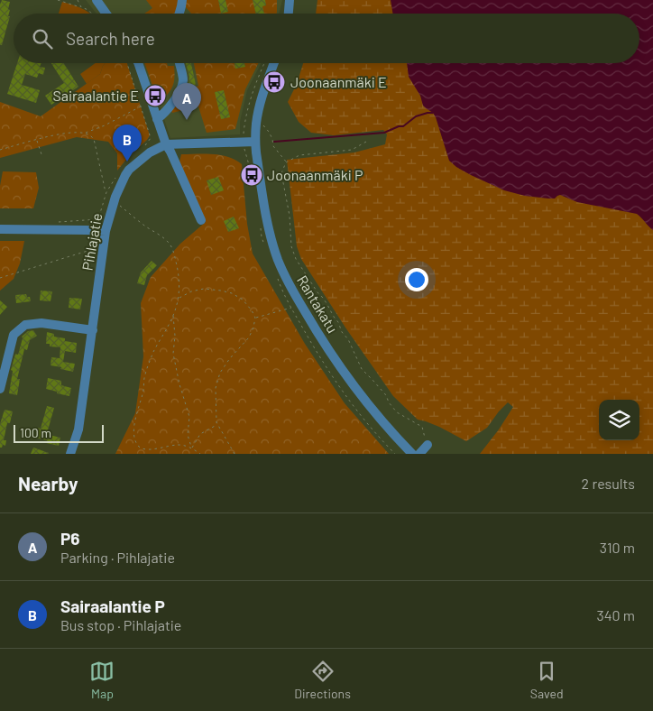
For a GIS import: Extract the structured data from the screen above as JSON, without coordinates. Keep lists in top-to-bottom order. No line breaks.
{"streets":{"street":["Pihlajatie","Rantakatu"]},"crossings":[["Pihlajatie","Rantakatu"]],"places":{"bus stop":["Joonaanmäki E","Sairaalantie E","Joonaanmäki P"]},"scale_bar":"100 m","page":{"search":"Search here","pins":["A","B"],"scale":"100 m","heading":["Nearby","2 results"],"list":[{"mark":"A","name":"P6","note":"Parking · Pihlajatie","value":"310 m"},{"mark":"B","name":"Sairaalantie P","note":"Bus stop · Pihlajatie","value":"340 m"}],"nav":["Map","Directions","Saved"]}}
